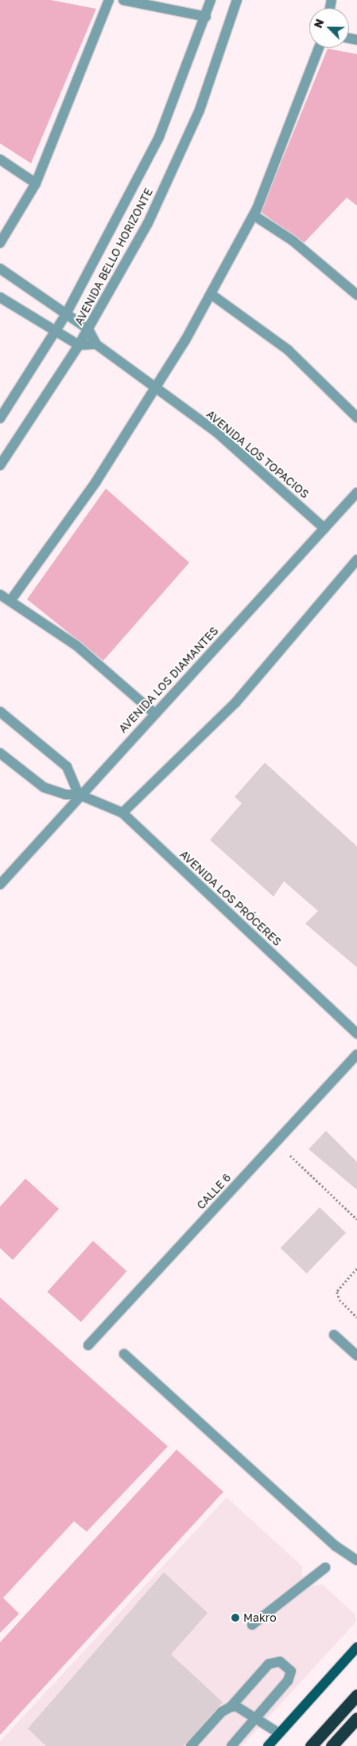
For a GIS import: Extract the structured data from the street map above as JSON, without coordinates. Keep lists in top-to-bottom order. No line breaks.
{"streets":{"street":["AVENIDA BELLO HORIZONTE","AVENIDA LOS TOPACIOS","AVENIDA LOS DIAMANTES","AVENIDA LOS PRÓCERES","CALLE 6"]},"crossings":[["AVENIDA BELLO HORIZONTE","AVENIDA LOS TOPACIOS"],["AVENIDA LOS TOPACIOS","AVENIDA LOS DIAMANTES"],["AVENIDA LOS DIAMANTES","AVENIDA LOS PRÓCERES"]],"places":["Makro"],"north":"top left"}
